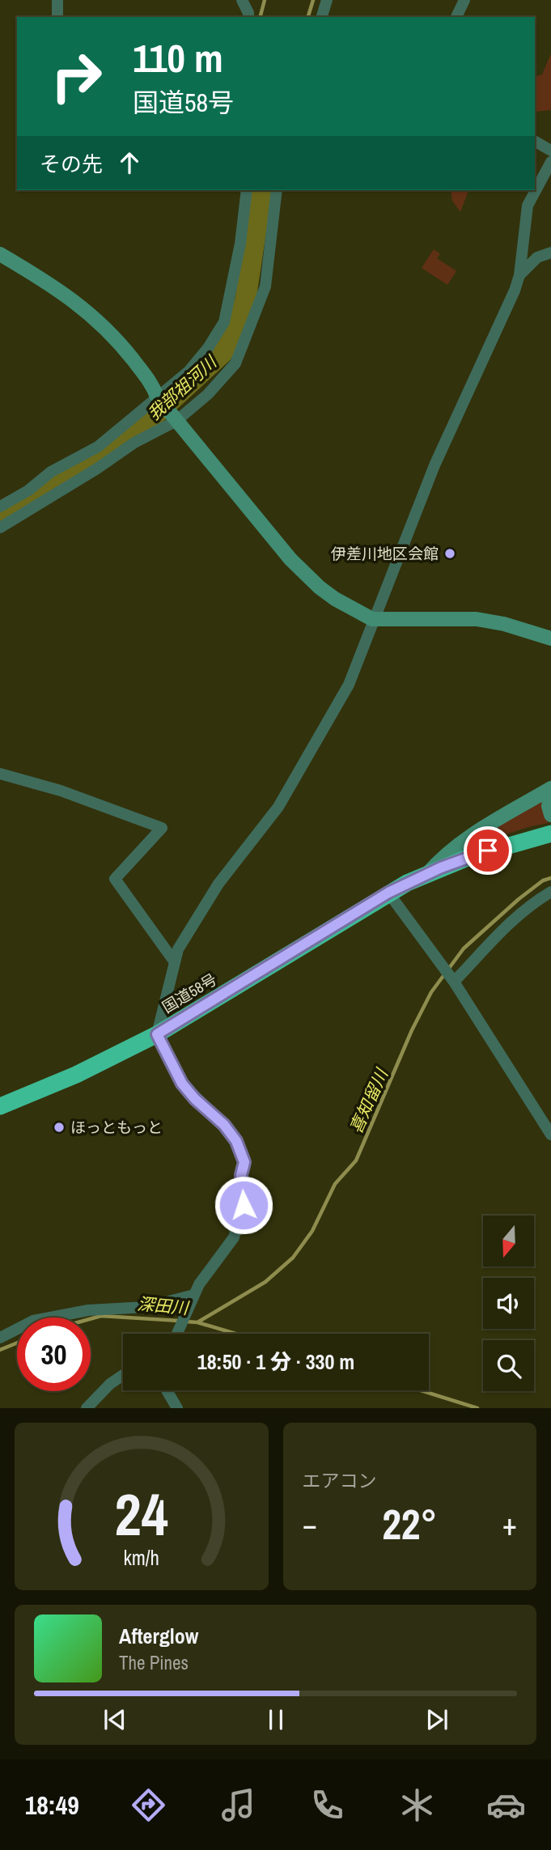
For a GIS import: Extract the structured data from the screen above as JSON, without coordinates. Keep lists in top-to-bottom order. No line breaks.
{"streets":{"highway":["国道58号"]},"water":["我部祖河川","喜知留川","深田川"],"places":["伊差川地区会館","ほっともっと"],"north":"bottom","page":{"turn":["110 m","国道58号"],"then":"その先","limit":"30","trip":"18:50 · 1 分 · 330 m","tile":"エアコン","heat":["−","22°","+"],"song":["Afterglow","The Pines"],"tabs":"18:49","gauge":["24","km/h"]}}
